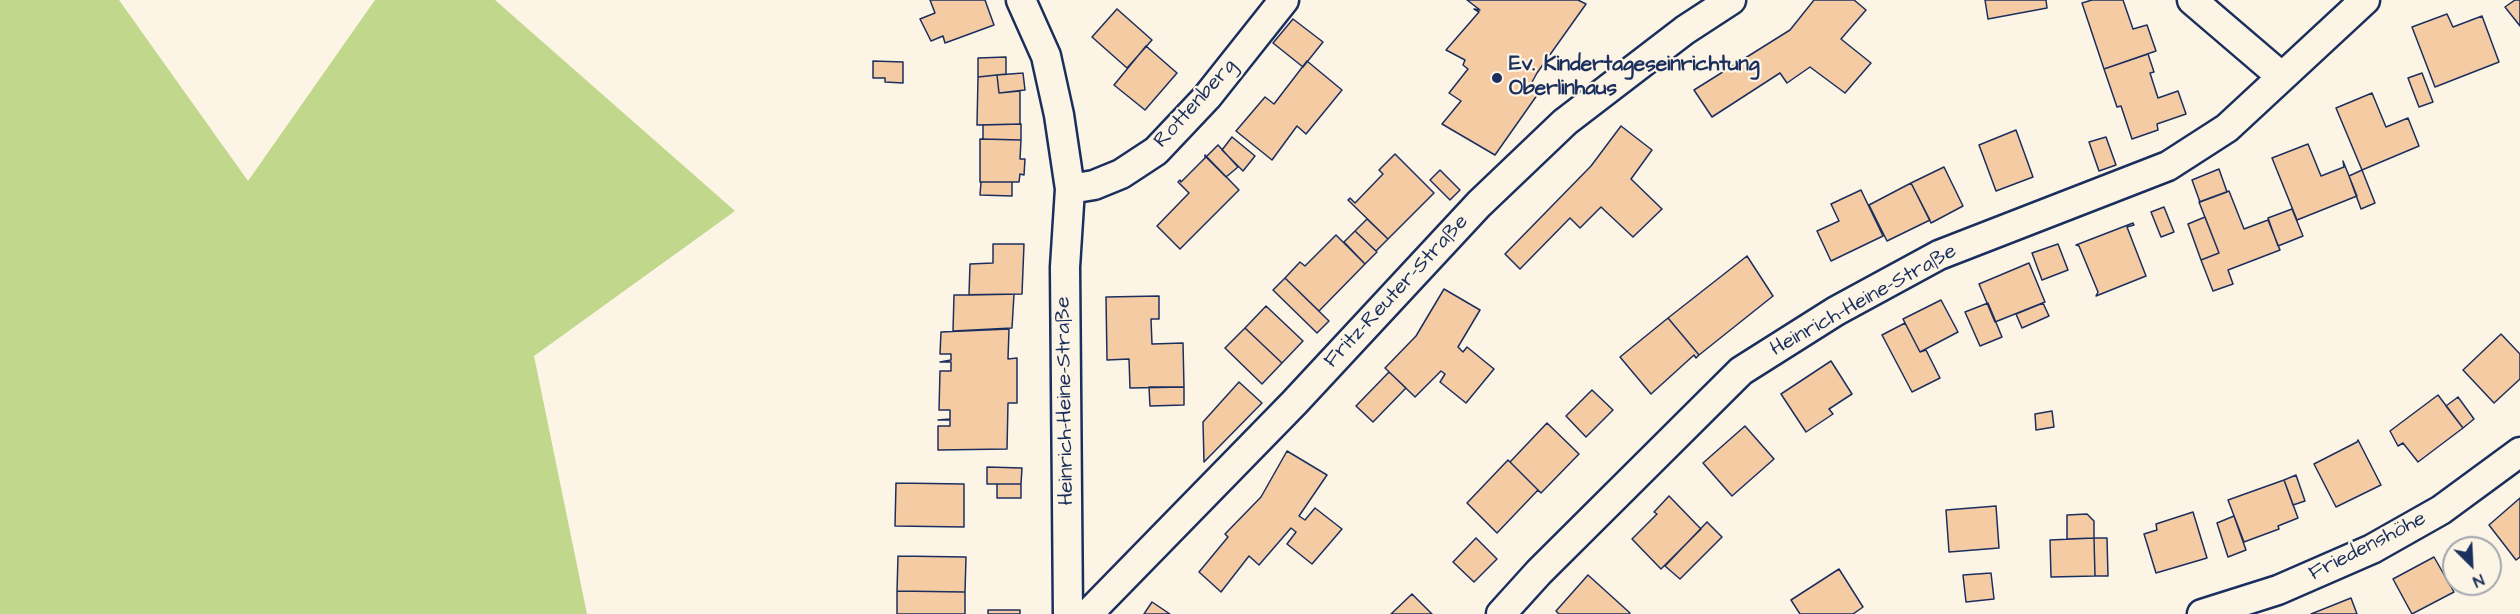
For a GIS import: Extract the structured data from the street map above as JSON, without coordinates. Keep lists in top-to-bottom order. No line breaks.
{"streets":{"street":["Rottenberg","Fritz-Reuter-Straße","Heinrich-Heine-Straße","Friedenshöhe"]},"crossings":[["Rottenberg","Heinrich-Heine-Straße"]],"places":["Ev. Kindertageseinrichtung Oberlinhaus"],"north":"bottom right"}
